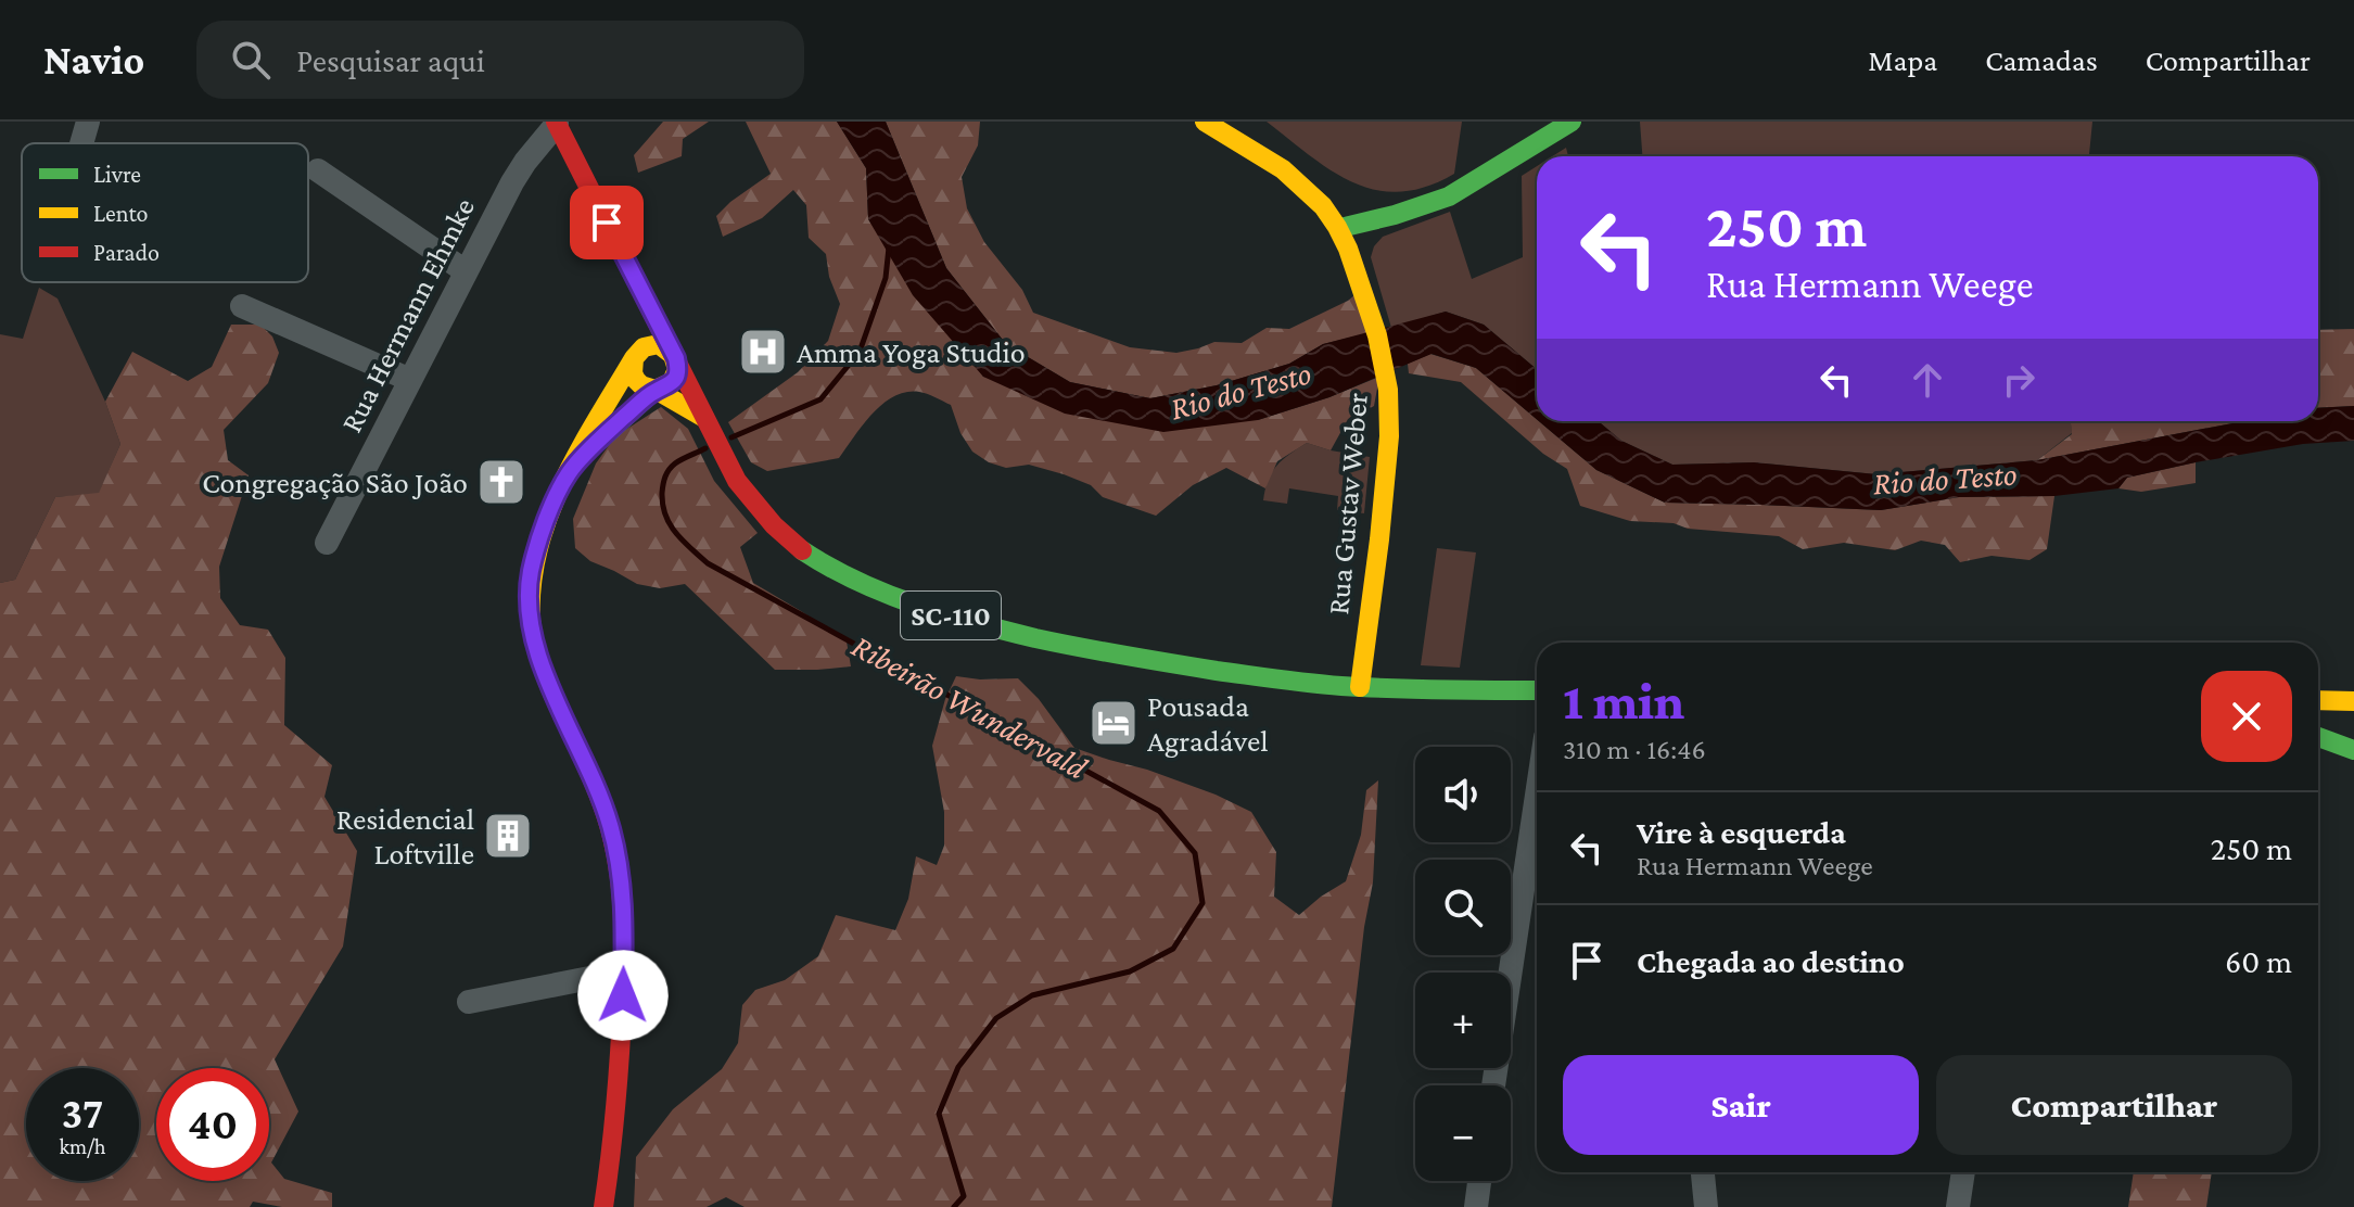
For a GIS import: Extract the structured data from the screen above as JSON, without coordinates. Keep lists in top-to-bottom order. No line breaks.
{"streets":{"street":["Rua Hermann Ehmke","Rua Gustav Weber","SC-110"]},"crossings":[["Rua Hermann Ehmke","SC-110"],["Rua Gustav Weber","SC-110"]],"water":["Rio do Testo","Ribeirão Wundervald"],"places":{"hospital":["Amma Yoga Studio"],"church":["Congregação São João"],"hotel":["Pousada Agradável"],"building":["Residencial Loftville"]},"legend":["Livre","Lento","Parado"],"page":{"header":"Navio","search":"Pesquisar aqui","nav":["Mapa","Camadas","Compartilhar"],"turn":["250 m","Rua Hermann Weege"],"heading":["1 min","310 m · 16:46"],"map_buttons":["+","−"],"list":[{"name":"Vire à esquerda","note":"Rua Hermann Weege","value":"250 m"},{"name":"Chegada ao destino","value":"60 m"}],"buttons":["Sair","Compartilhar"],"speed":"37 km/h","limit":"40"}}
